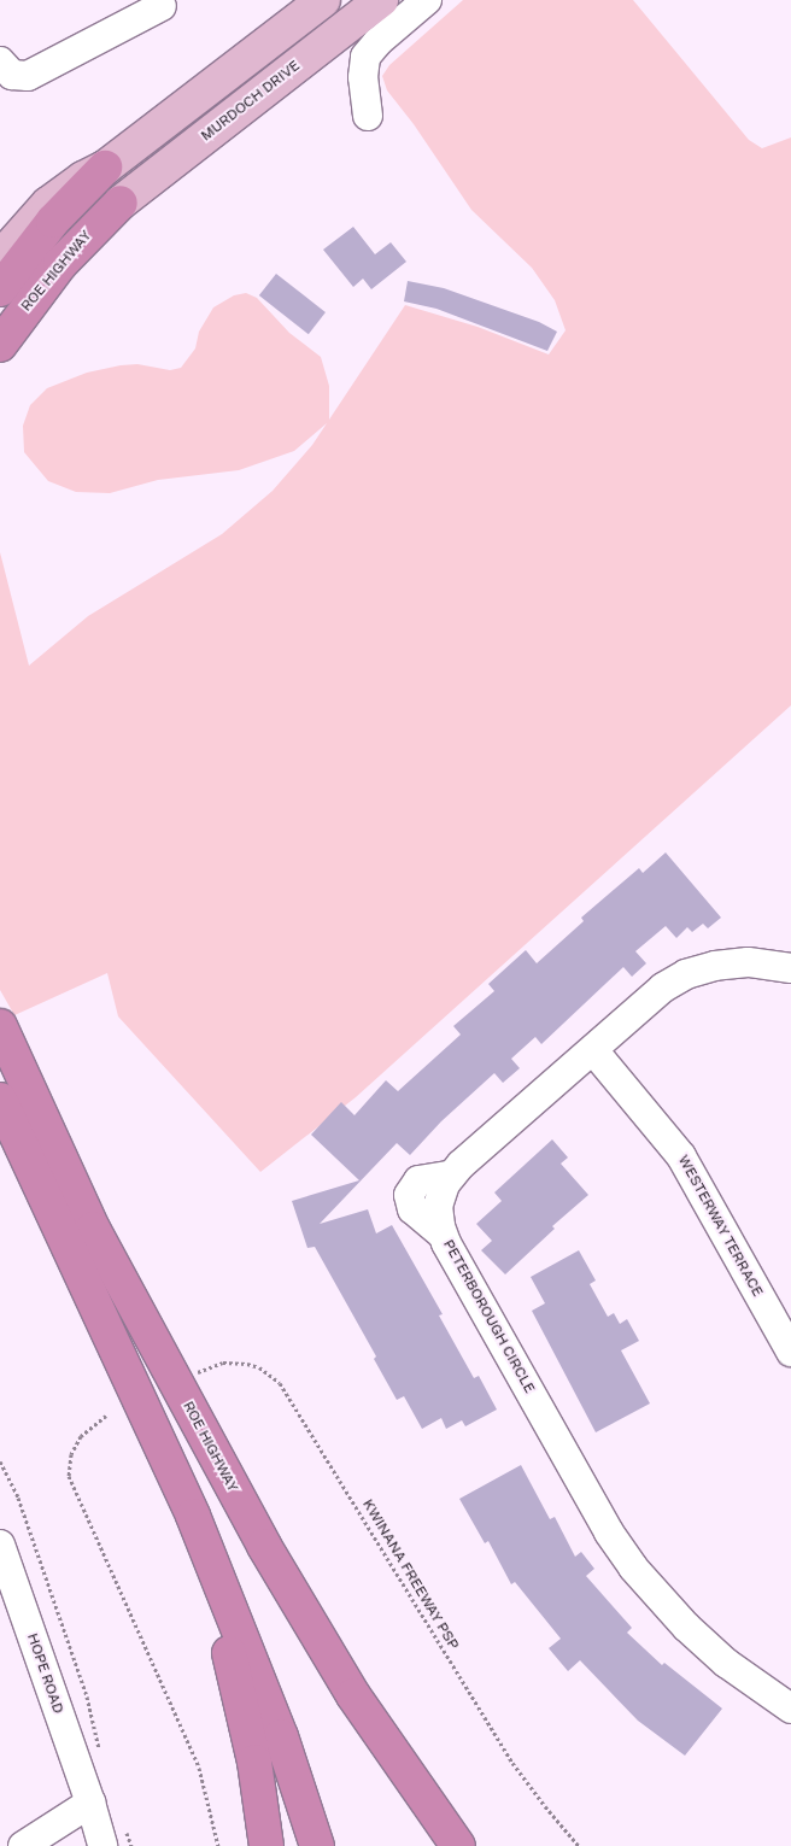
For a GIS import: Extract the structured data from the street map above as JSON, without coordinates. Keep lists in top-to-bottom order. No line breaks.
{"streets":{"highway":["ROE HIGHWAY"],"main road":["MURDOCH DRIVE"],"street":["WESTERWAY TERRACE","PETERBOROUGH CIRCLE","HOPE ROAD"],"path":["KWINANA FREEWAY PSP"]},"crossings":[["MURDOCH DRIVE","ROE HIGHWAY"],["WESTERWAY TERRACE","PETERBOROUGH CIRCLE"]]}
